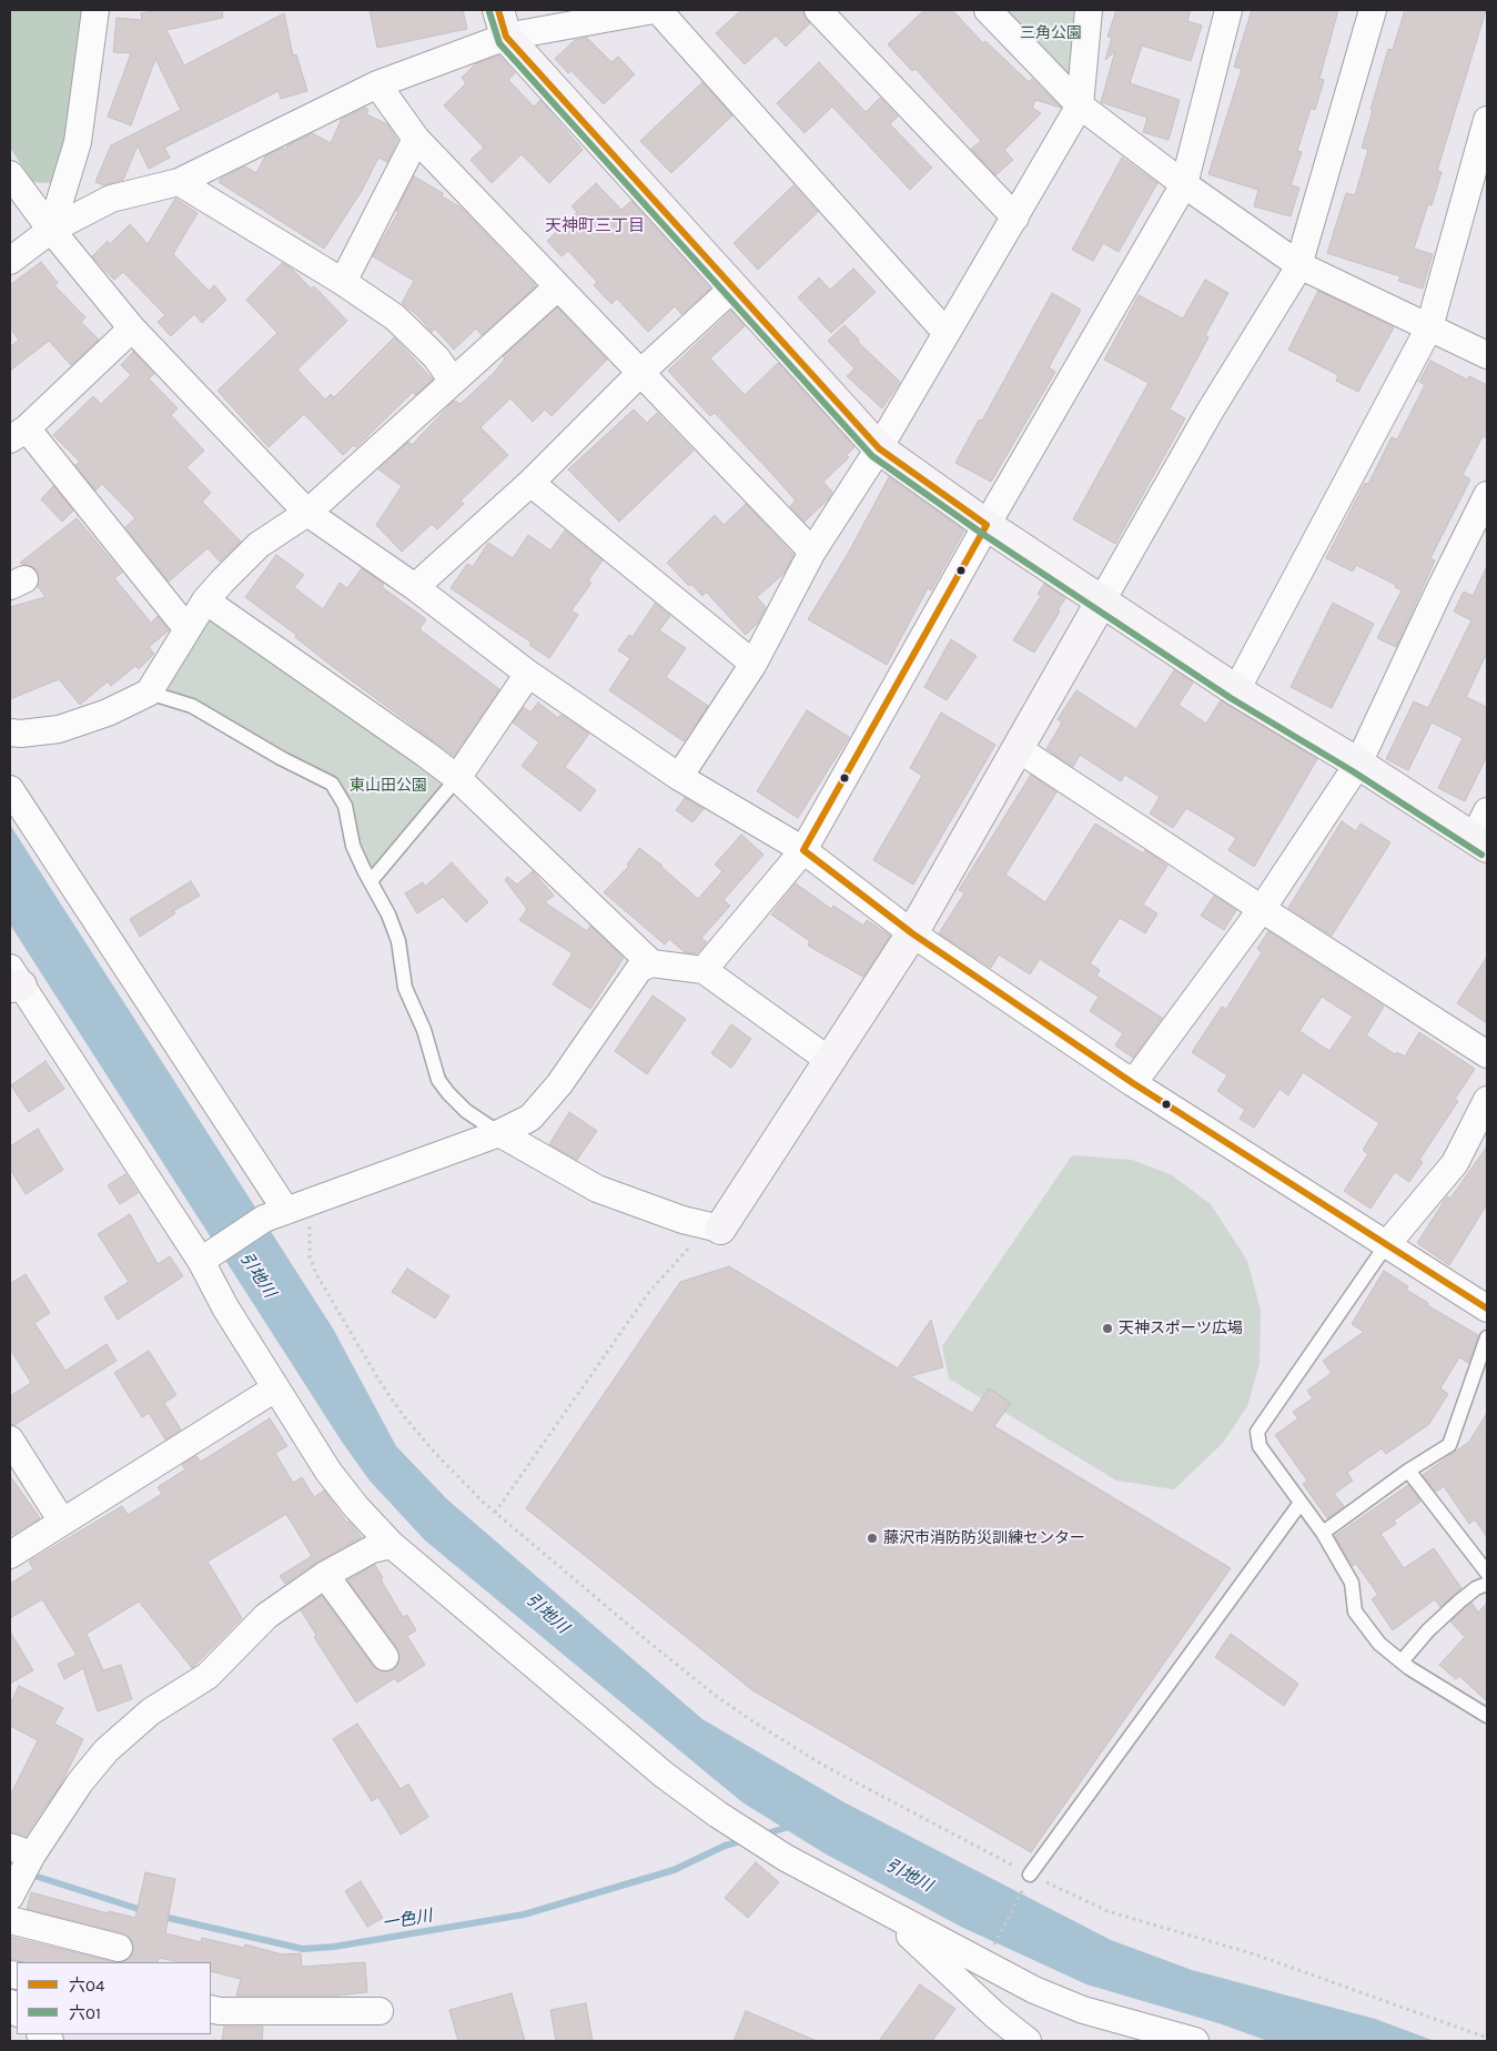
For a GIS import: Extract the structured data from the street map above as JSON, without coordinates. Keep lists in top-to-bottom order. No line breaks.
{"districts":["天神町三丁目"],"water":["引地川","一色川"],"parks":["三角公園","東山田公園"],"places":["天神スポーツ広場","藤沢市消防防災訓練センター"],"lines":["transit line 六04","transit line 六01"],"legend":["六04","六01"]}
